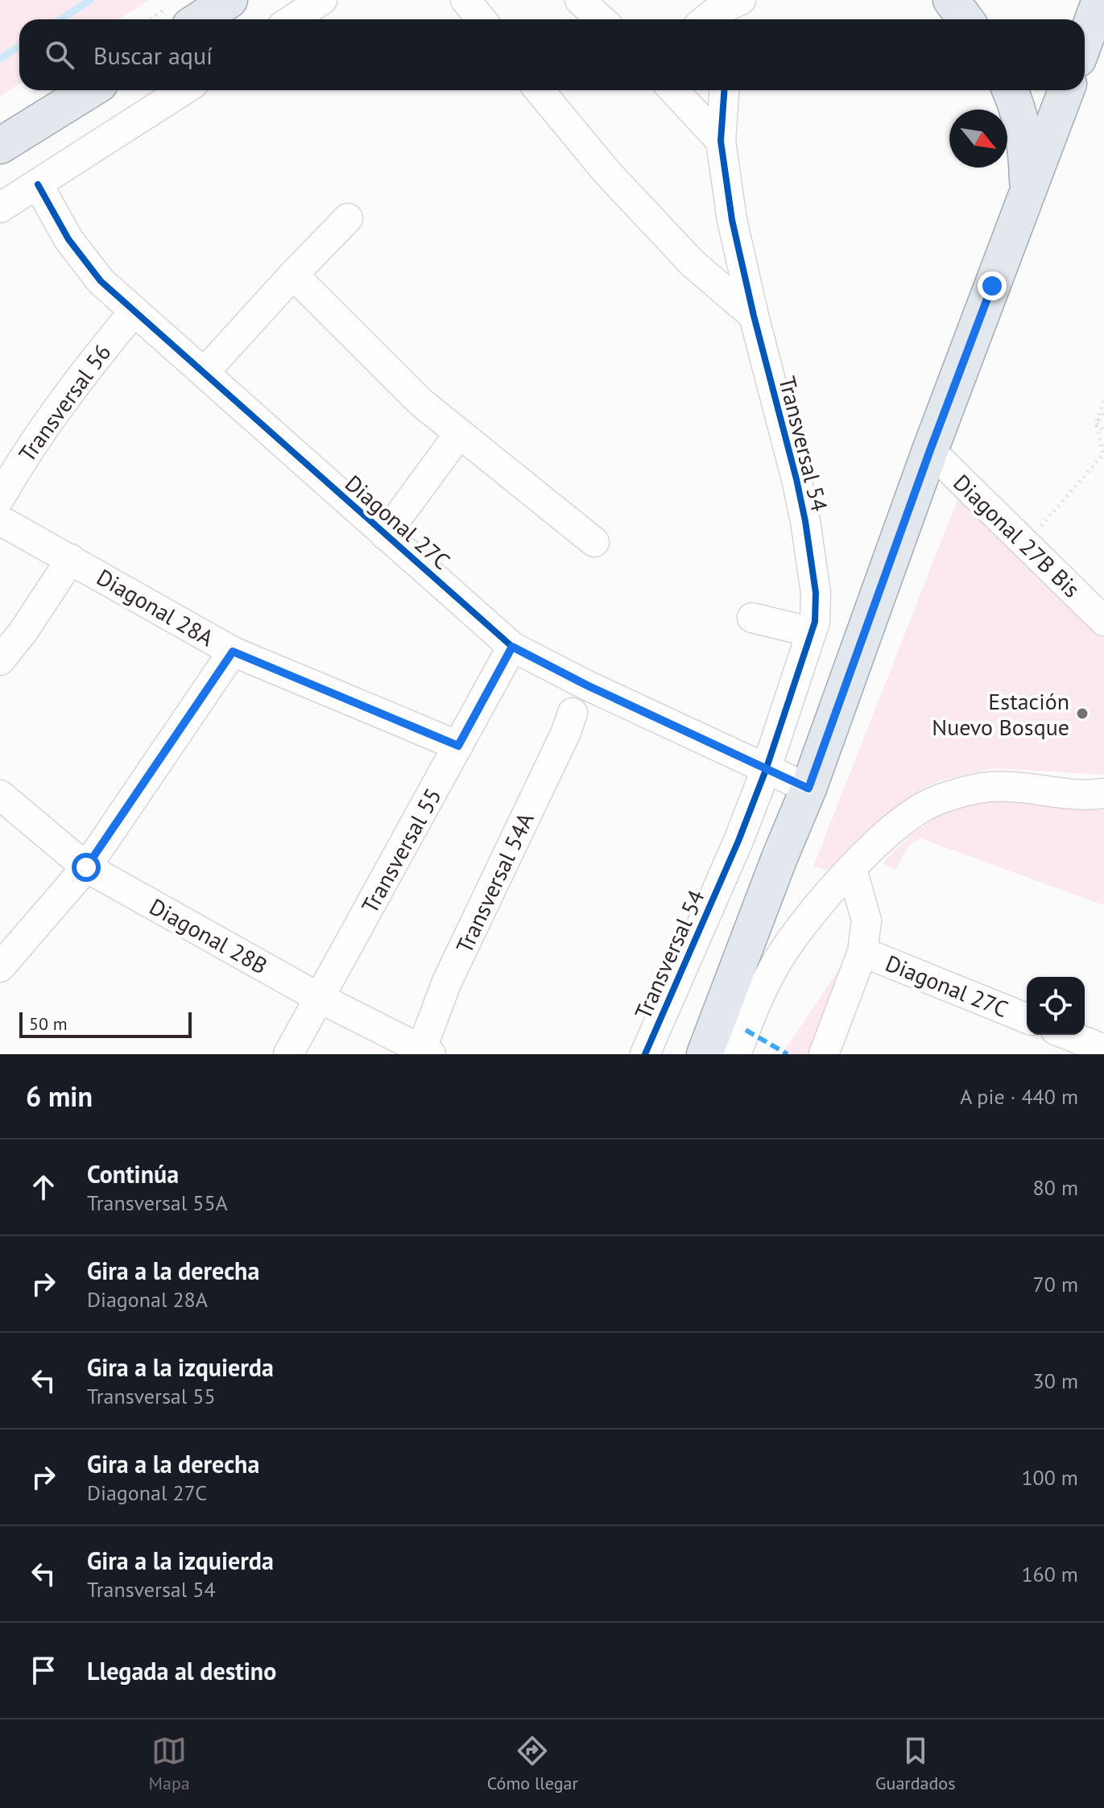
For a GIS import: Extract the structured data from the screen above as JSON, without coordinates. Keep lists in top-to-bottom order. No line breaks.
{"streets":{"street":["Transversal 56","Transversal 54","Diagonal 27C","Diagonal 27B Bis","Diagonal 28A","Transversal 55","Transversal 54A","Diagonal 28B"]},"crossings":[["Transversal 56","Diagonal 27C"],["Transversal 54","Diagonal 27C"],["Diagonal 27C","Transversal 55"],["Diagonal 28A","Transversal 55"],["Transversal 55","Diagonal 28B"],["Transversal 54A","Diagonal 28B"]],"places":["Estación Nuevo Bosque"],"scale_bar":"50 m","north":"bottom right","page":{"search":"Buscar aquí","scale":"50 m","heading":["6 min","A pie · 440 m"],"list":[["Continúa","Transversal 55A","80 m"],["Gira a la derecha","Diagonal 28A","70 m"],["Gira a la izquierda","Transversal 55","30 m"],["Gira a la derecha","Diagonal 27C","100 m"],["Gira a la izquierda","Transversal 54","160 m"],"Llegada al destino"],"nav":["Mapa","Cómo llegar","Guardados"]}}
